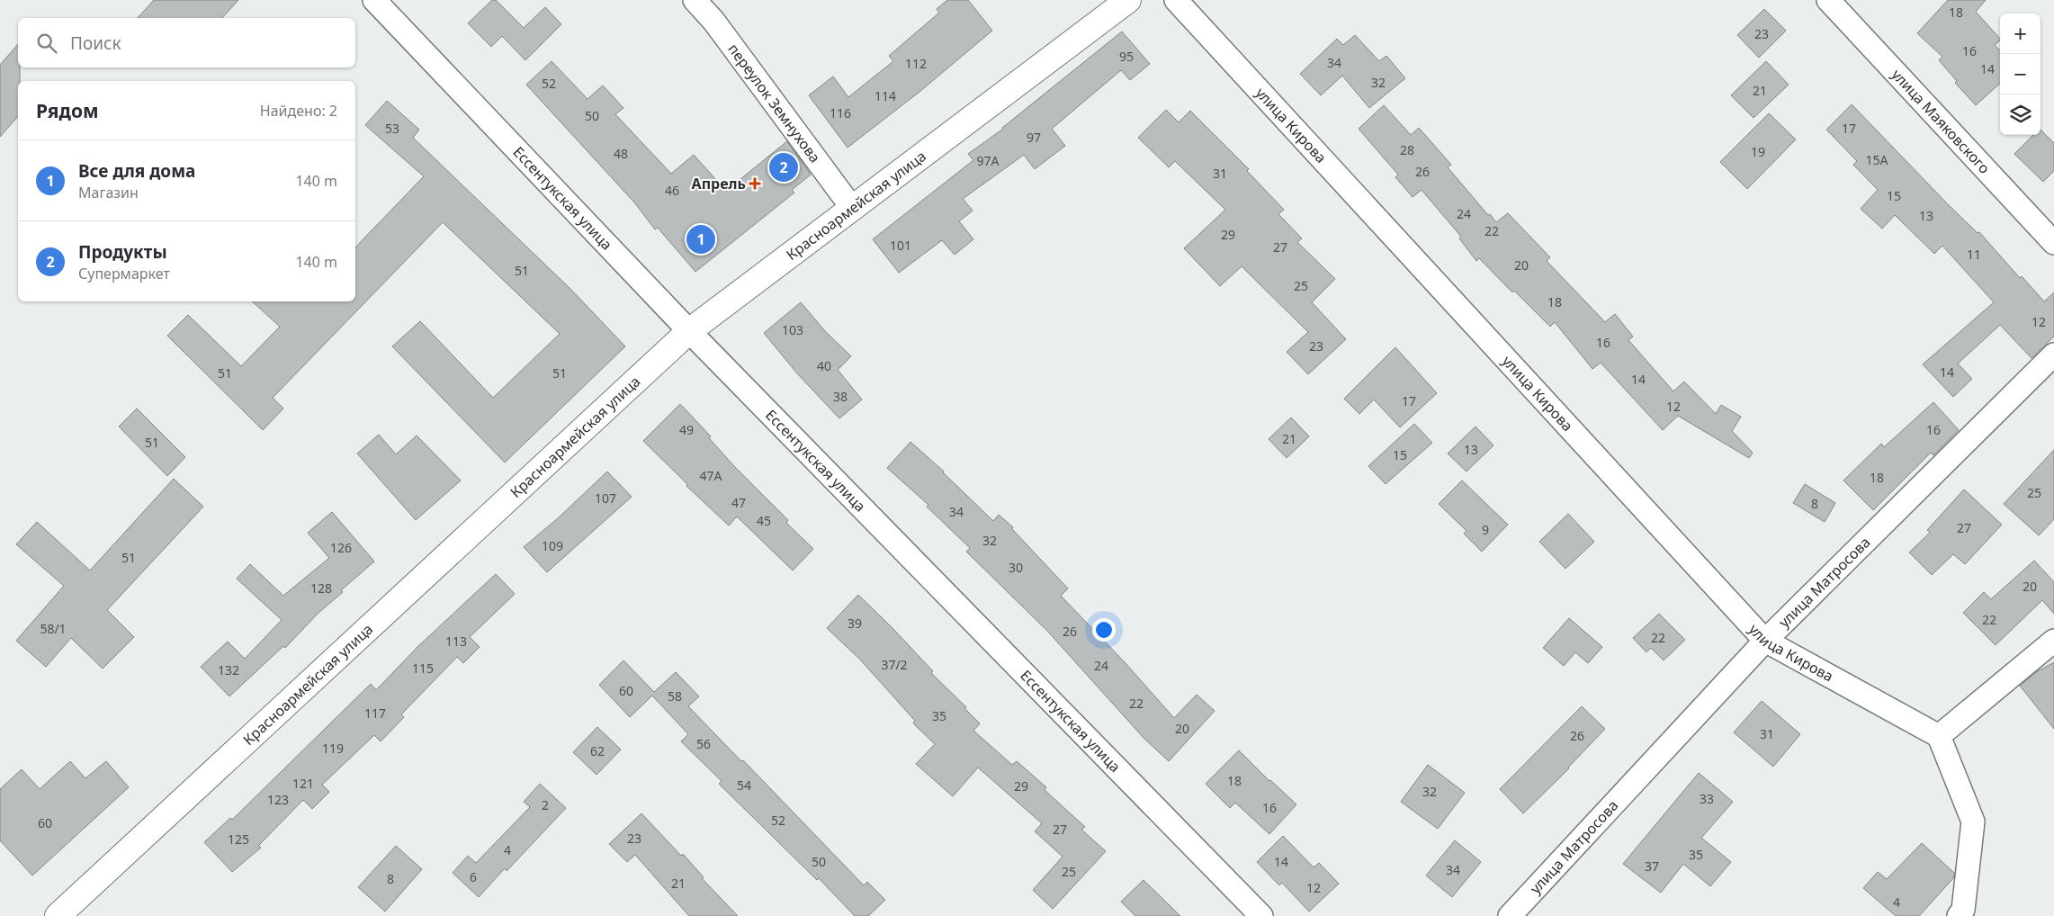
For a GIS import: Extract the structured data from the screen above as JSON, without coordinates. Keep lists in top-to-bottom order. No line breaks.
{"streets":{"street":["переулок Земнухова","улица Маяковского","улица Кирова","Ессентукская улица","Красноармейская улица","улица Матросова"]},"crossings":[["переулок Земнухова","Красноармейская улица"],["улица Кирова","улица Матросова"],["Ессентукская улица","Красноармейская улица"]],"places":{"health":["Апрель"]},"house_numbers":["18","23","16","95","34","112","14","32","52","21","114","116","50","53","17","97","28","19","48","15А","97А","26","31","46","15","24","13","22","29","101","27","11","20","51","25","18","12","103","16","23","40","14","51","51","14","38","17","12","49","16","21","51","13","15","47А","18","25","107","47","8","34","45","27","9","32","109","126","51","30","20","128","22","39","58/1","26","22","113","37/2","24","115","132","60","58","22","117","35","20","31","26","56","119","62","18","121","54","29","32","33","123","2","16","52","60","27","23","125","4","35","50","14","37","34","25","6","8","21","12","4"],"page":{"map_buttons":["+","−"],"search":"Поиск","heading":["Рядом","Найдено: 2"],"list":[{"mark":"1","name":"Все для дома","note":"Магазин","value":"140 m"},{"mark":"2","name":"Продукты","note":"Супермаркет","value":"140 m"}],"pins":["2","1"]}}
